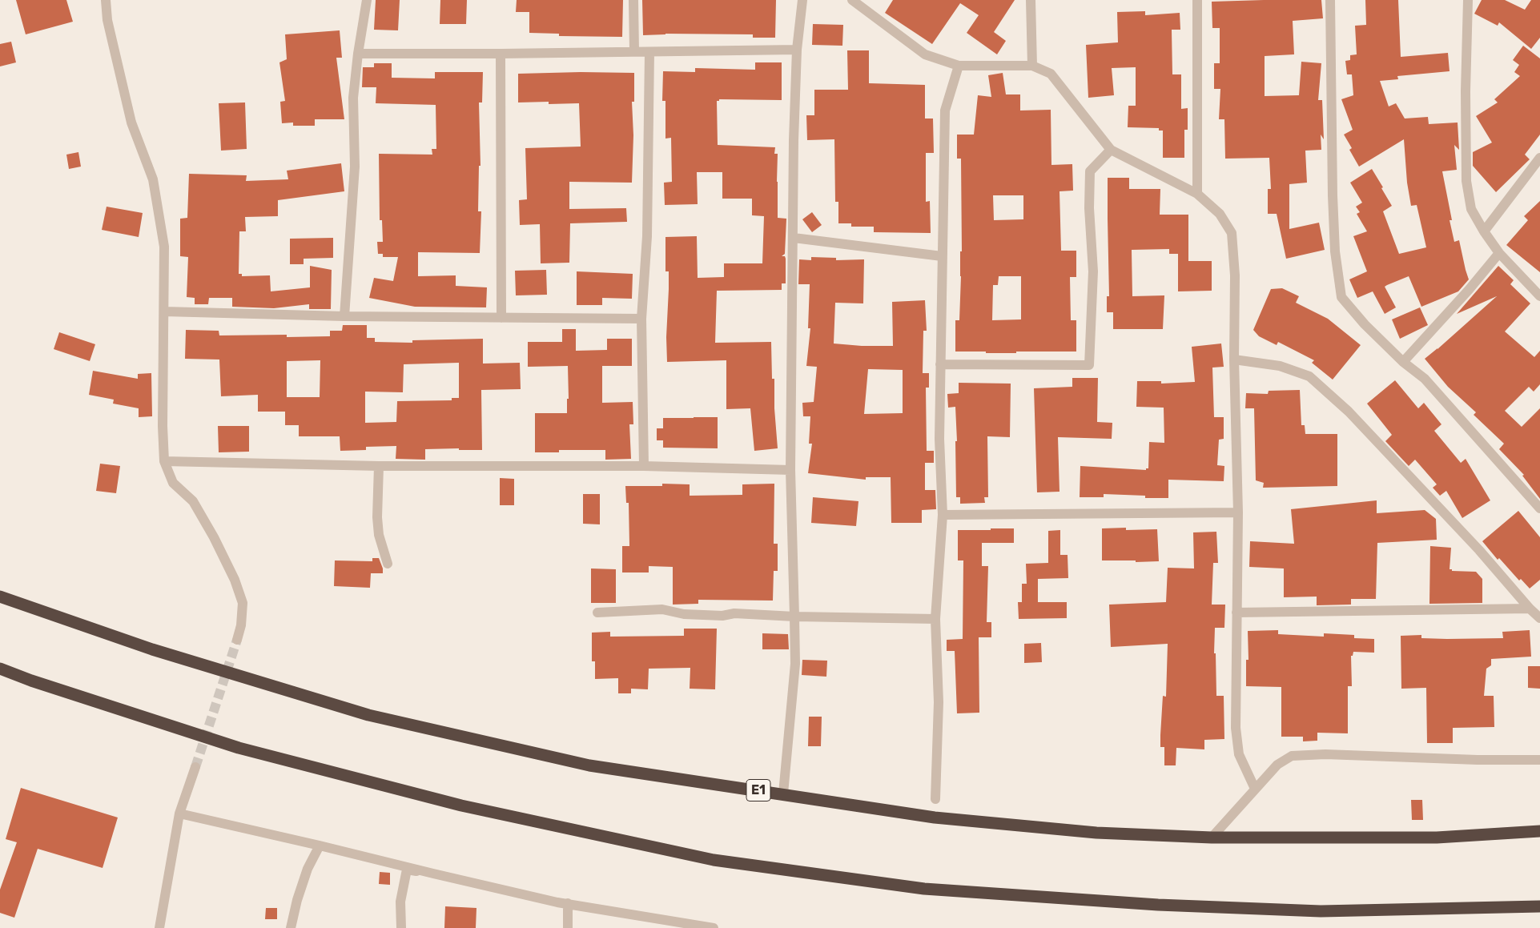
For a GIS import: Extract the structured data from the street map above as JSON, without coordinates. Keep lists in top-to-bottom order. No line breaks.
{"streets":{"highway":["E1"]}}
